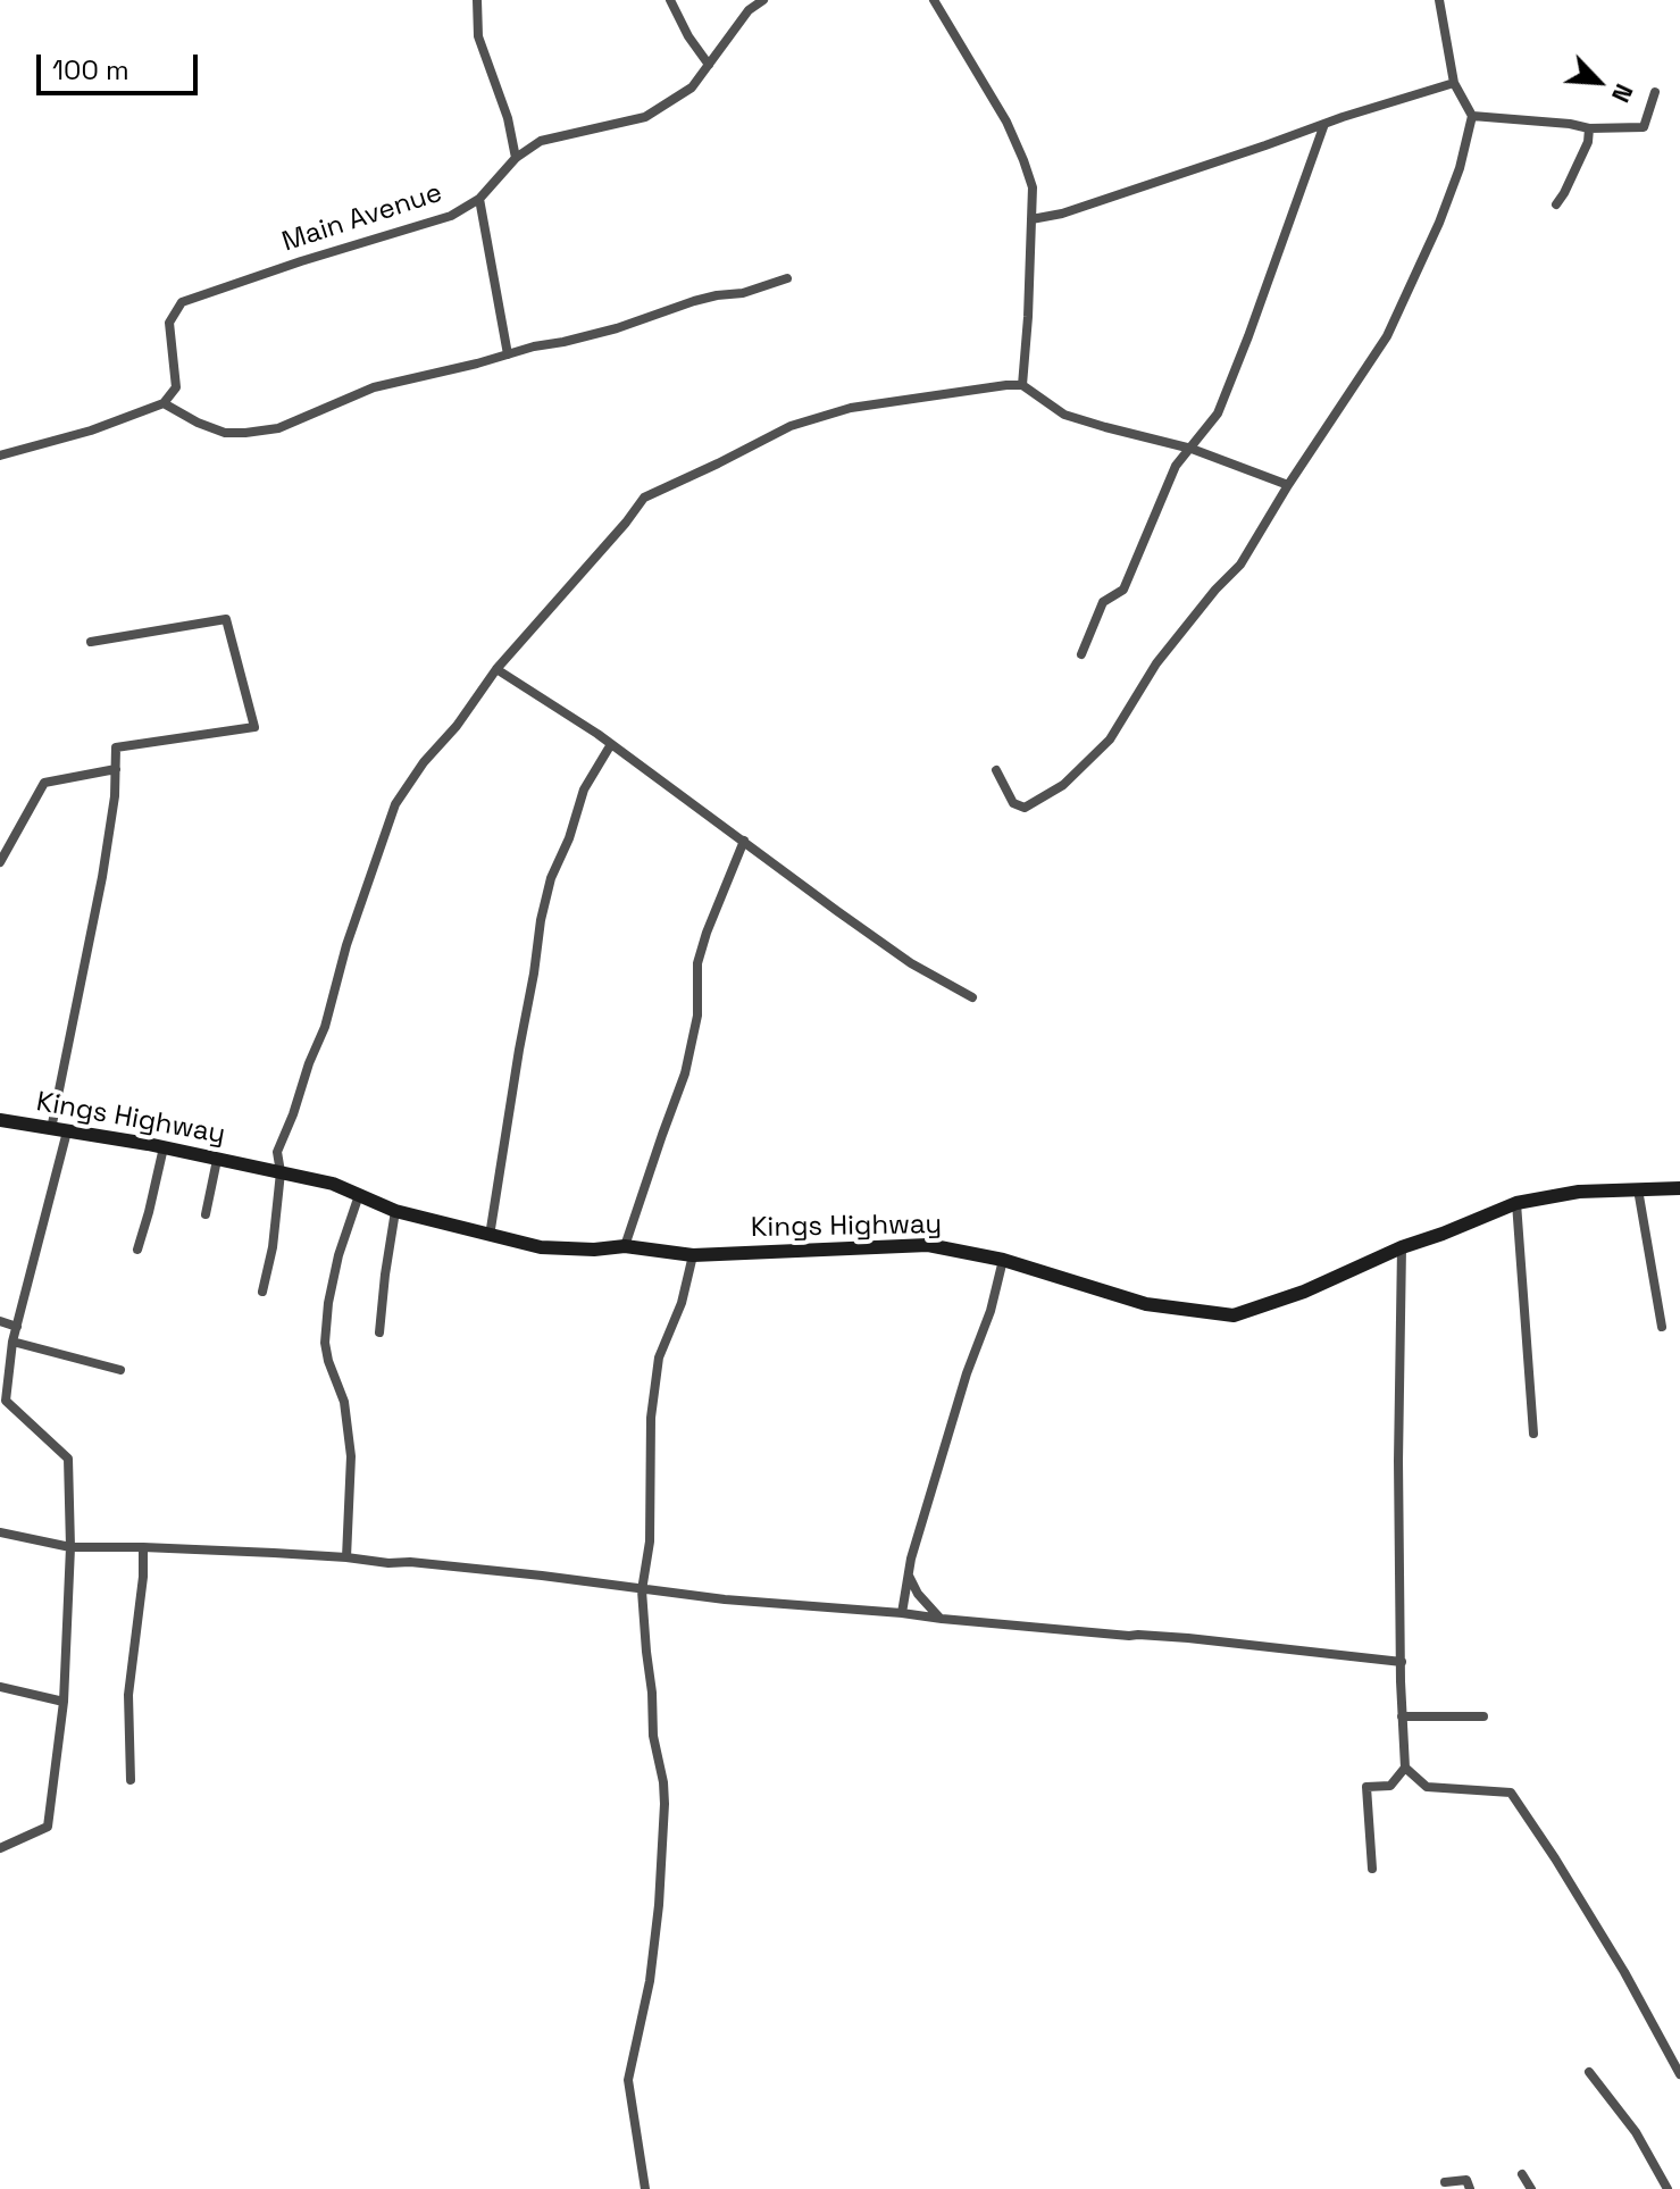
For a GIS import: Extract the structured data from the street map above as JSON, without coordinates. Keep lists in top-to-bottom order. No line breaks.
{"streets":{"street":["Main Avenue","Kings Highway"]},"scale_bar":"100 m","north":"bottom right"}
